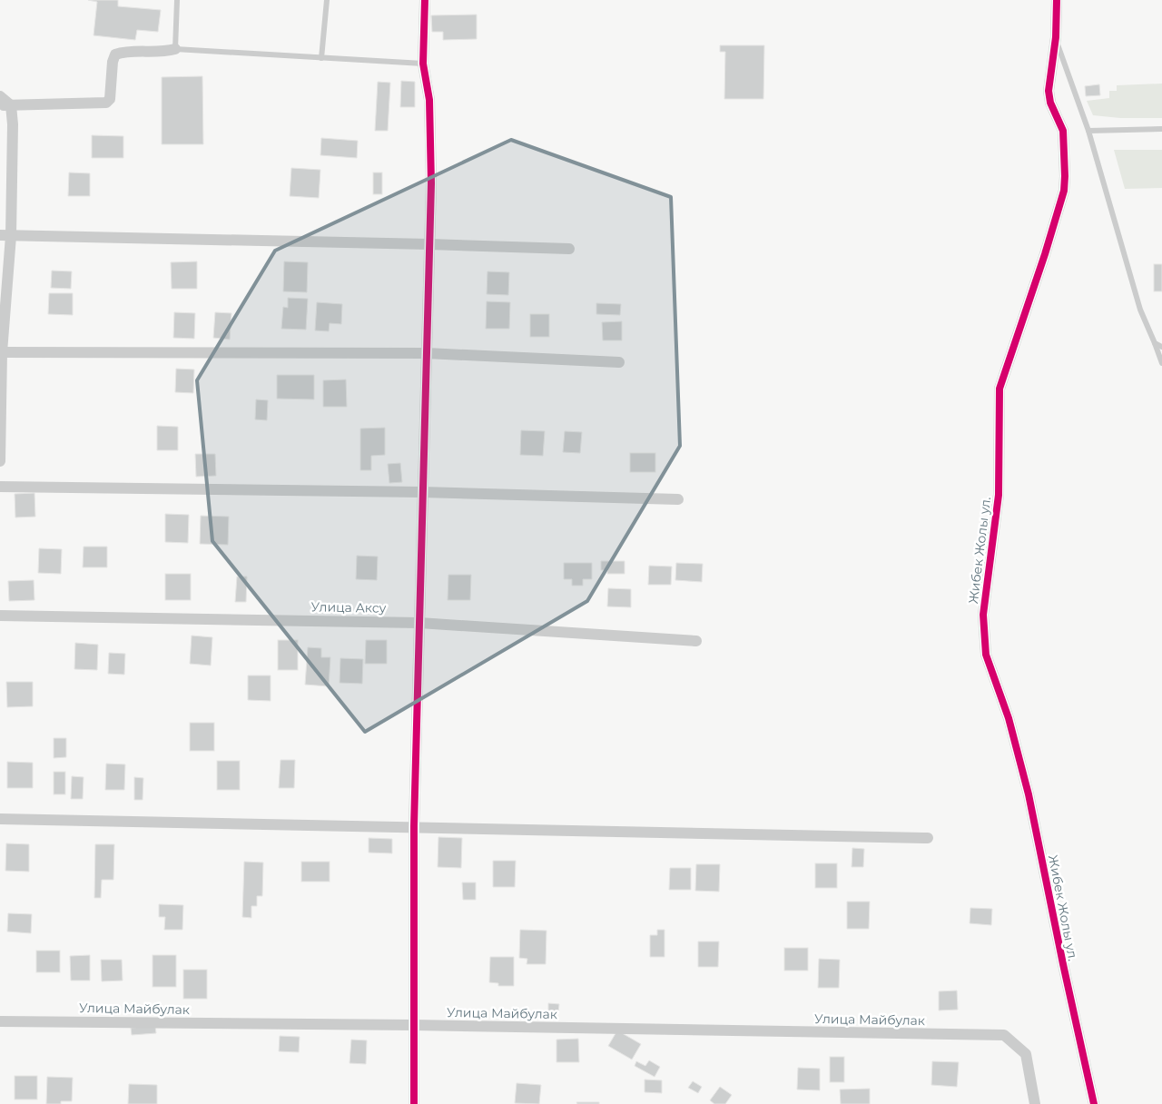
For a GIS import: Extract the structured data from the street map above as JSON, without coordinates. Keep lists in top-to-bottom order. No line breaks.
{"streets":{"street":["Жибек Жолы ул.","Улица Аксу","Улица Майбулак"]}}
